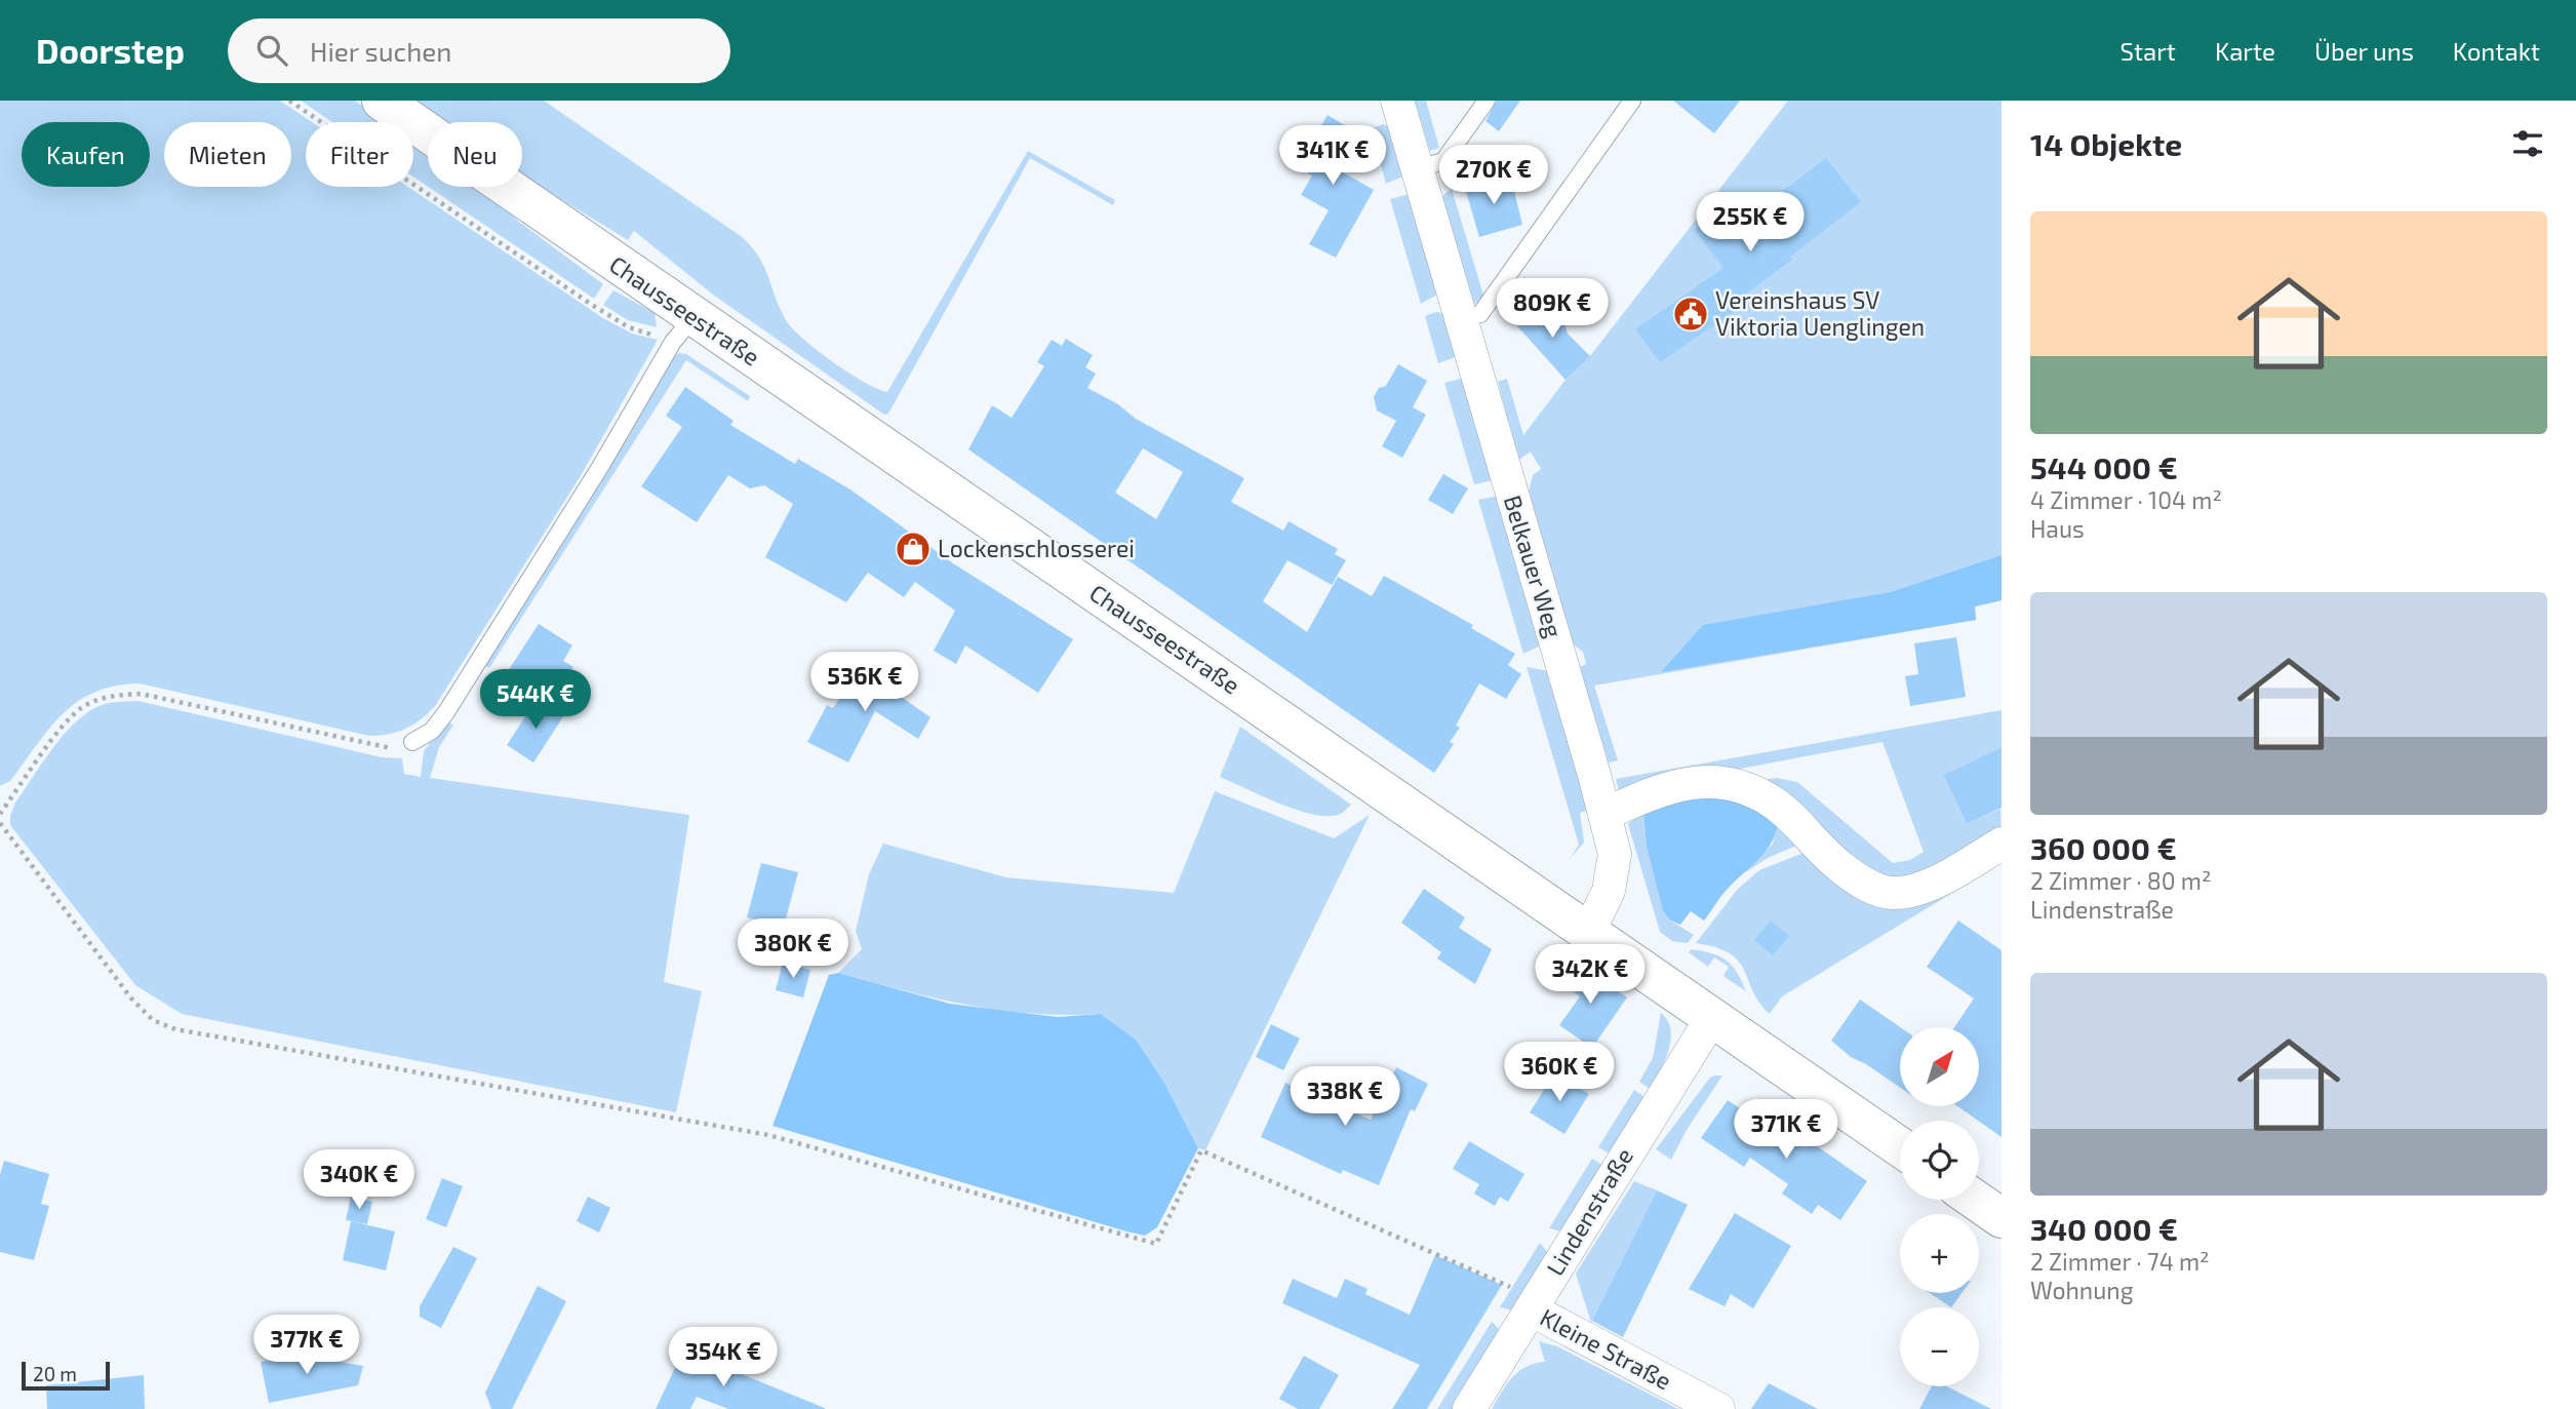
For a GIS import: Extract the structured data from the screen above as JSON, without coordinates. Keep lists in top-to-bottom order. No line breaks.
{"streets":{"main road":["Chausseestraße"],"street":["Belkauer Weg","Lindenstraße","Kleine Straße"]},"crossings":[["Chausseestraße","Belkauer Weg"],["Chausseestraße","Lindenstraße"],["Lindenstraße","Kleine Straße"]],"places":{"public building":["Vereinshaus SV Viktoria Uenglingen"],"shop":["Lockenschlosserei"]},"scale_bar":"20 m","north":"top right","page":{"header":"Doorstep","search":"Hier suchen","nav":["Start","Karte","Über uns","Kontakt"],"heading":"14 Objekte","chip":["Kaufen","Mieten","Filter","Neu"],"price":["341K €","270K €","255K €","809K €","536K €","544K €","380K €","342K €","360K €","338K €","371K €","340K €","377K €","354K €"],"list":[{"name":"544 000 €","note":"4 Zimmer · 104 m² · Haus"},{"name":"360 000 €","note":"2 Zimmer · 80 m² · Lindenstraße"},{"name":"340 000 €","note":"2 Zimmer · 74 m² · Wohnung"}],"map_buttons":["+","−"],"scale":"20 m"}}
